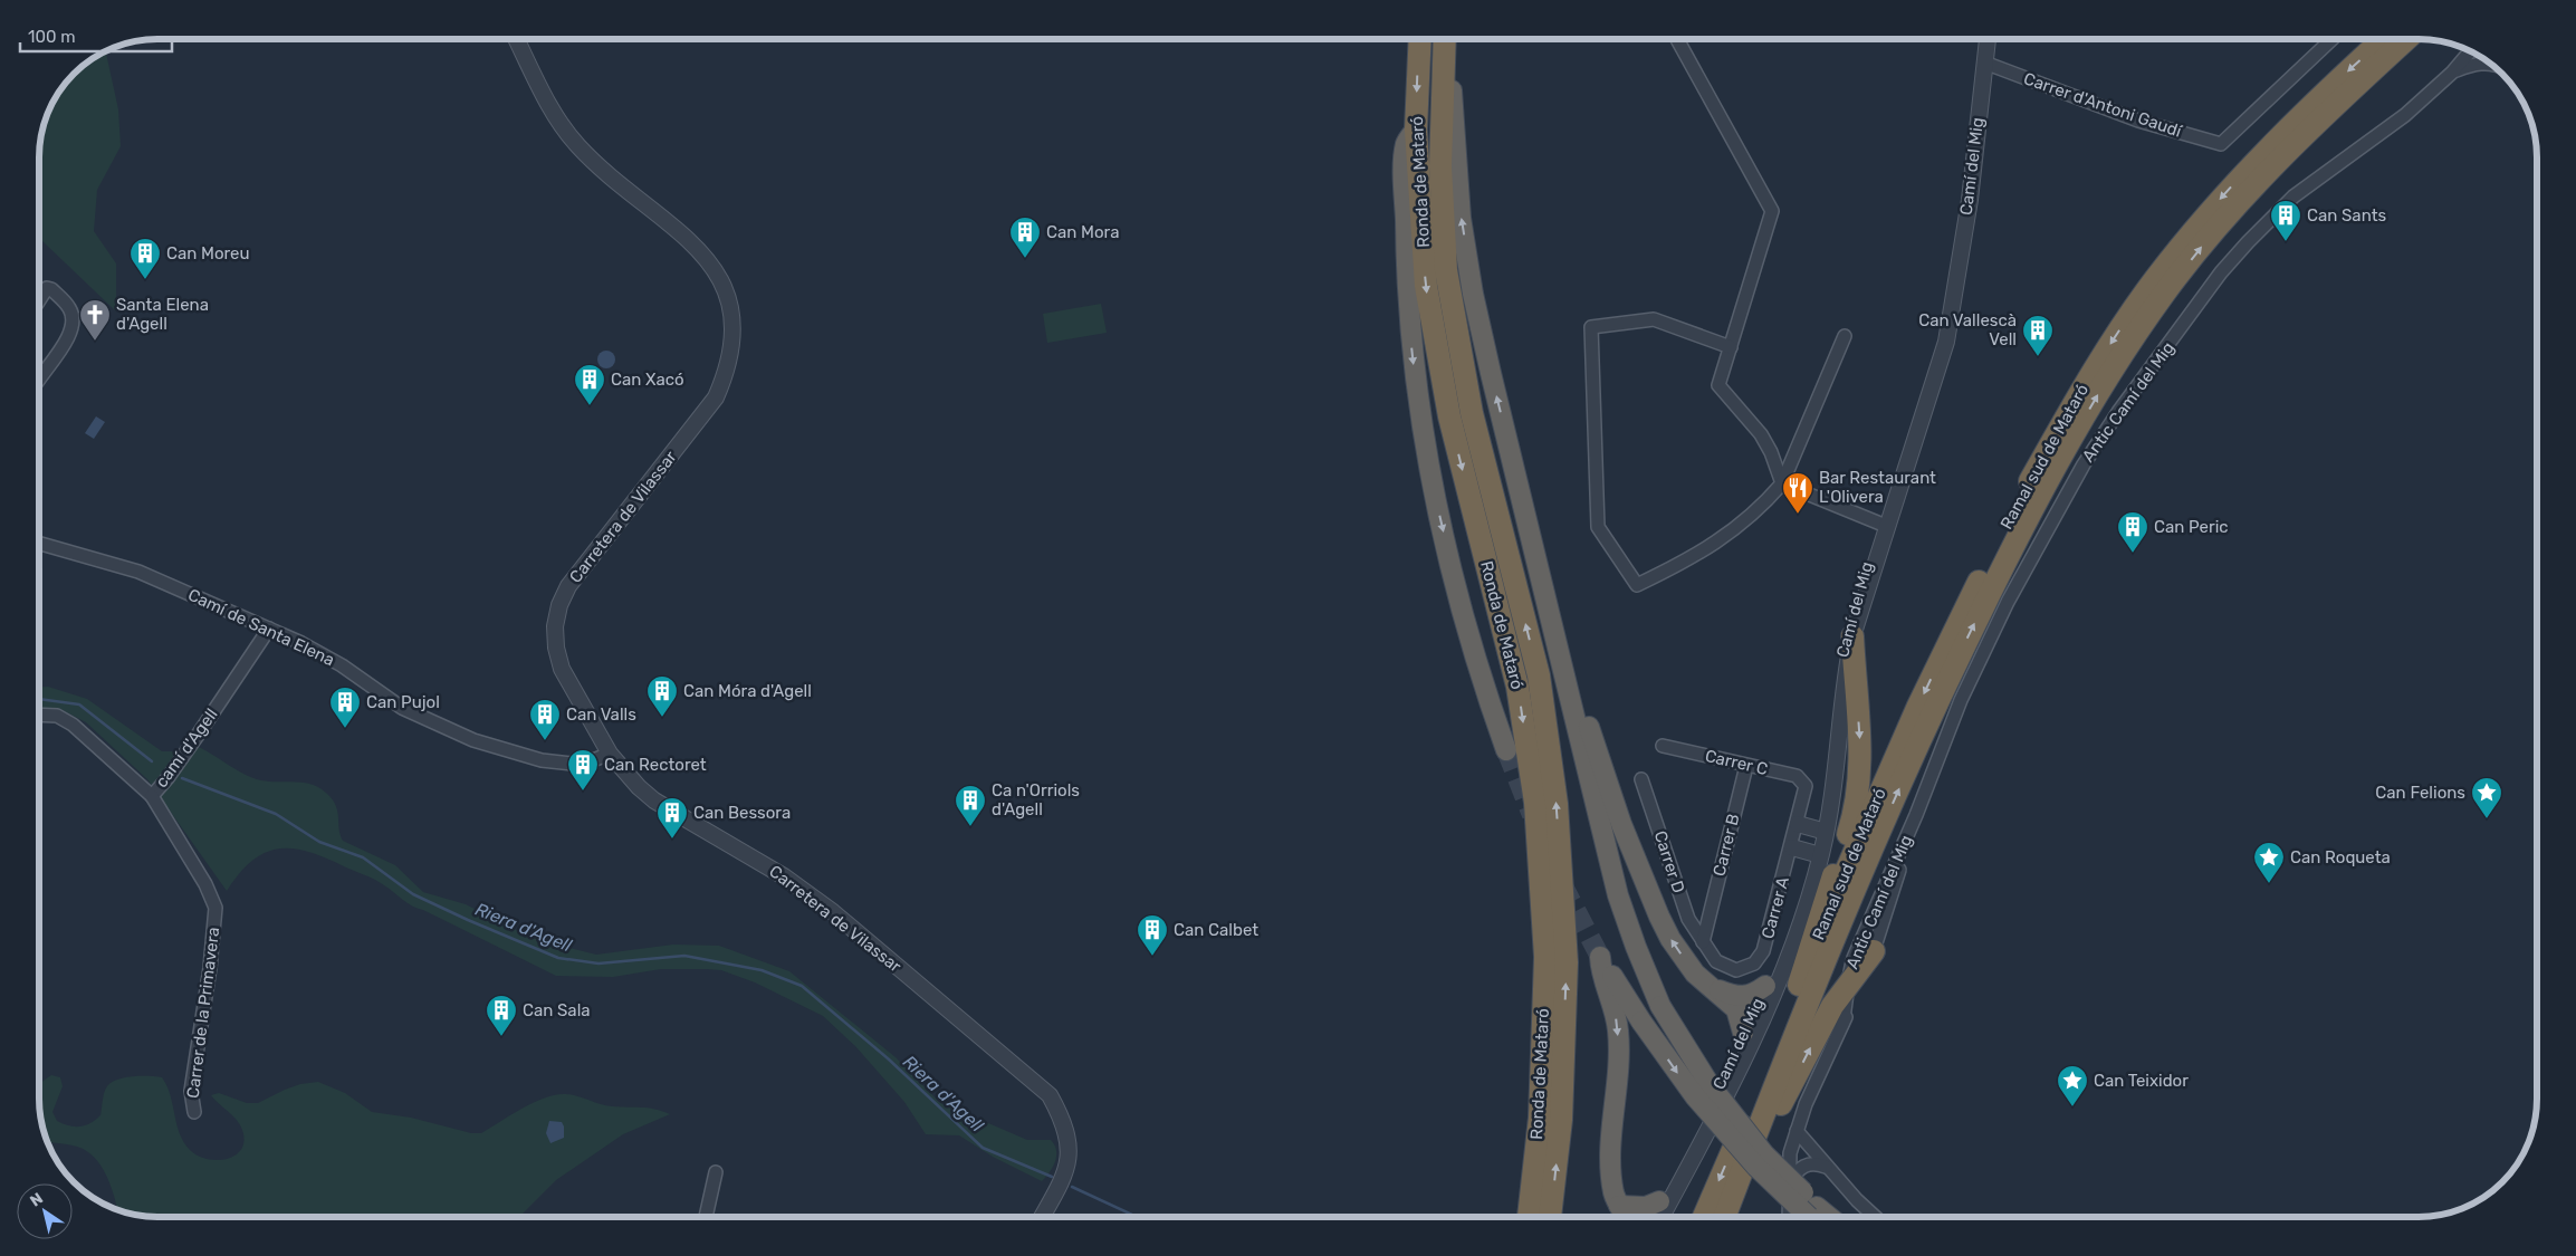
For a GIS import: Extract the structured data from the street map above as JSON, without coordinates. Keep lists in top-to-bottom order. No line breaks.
{"streets":{"highway":["Ronda de Mataró","Ramal sud de Mataró"],"street":["Carrer d'Antoni Gaudí","Camí del Mig","Antic Camí del Mig","Carretera de Vilassar","Camí de Santa Elena","camí d'Agell","Carrer C","Carrer B","Carrer D","Carrer A","Carrer de la Primavera"]},"crossings":[["Carrer d'Antoni Gaudí","Camí del Mig"],["Carretera de Vilassar","Camí de Santa Elena"],["Camí de Santa Elena","camí d'Agell"],["camí d'Agell","Carrer de la Primavera"],["Carrer C","Carrer B"],["Carrer C","Carrer A"],["Carrer B","Carrer D"],["Carrer B","Carrer A"],["Carrer D","Carrer A"]],"water":["Riera d'Agell"],"places":{"building":["Can Sants","Can Mora","Can Moreu","Can Vallescà Vell","Can Xacó","Can Peric","Can Móra d'Agell","Can Pujol","Can Valls","Can Rectoret","Ca n'Orriols d'Agell","Can Bessora","Can Calbet","Can Sala"],"church":["Santa Elena d'Agell"],"restaurant":["Bar Restaurant L'Olivera"],"place":["Can Felions","Can Roqueta","Can Teixidor"]},"scale_bar":"100 m","north":"top left"}
